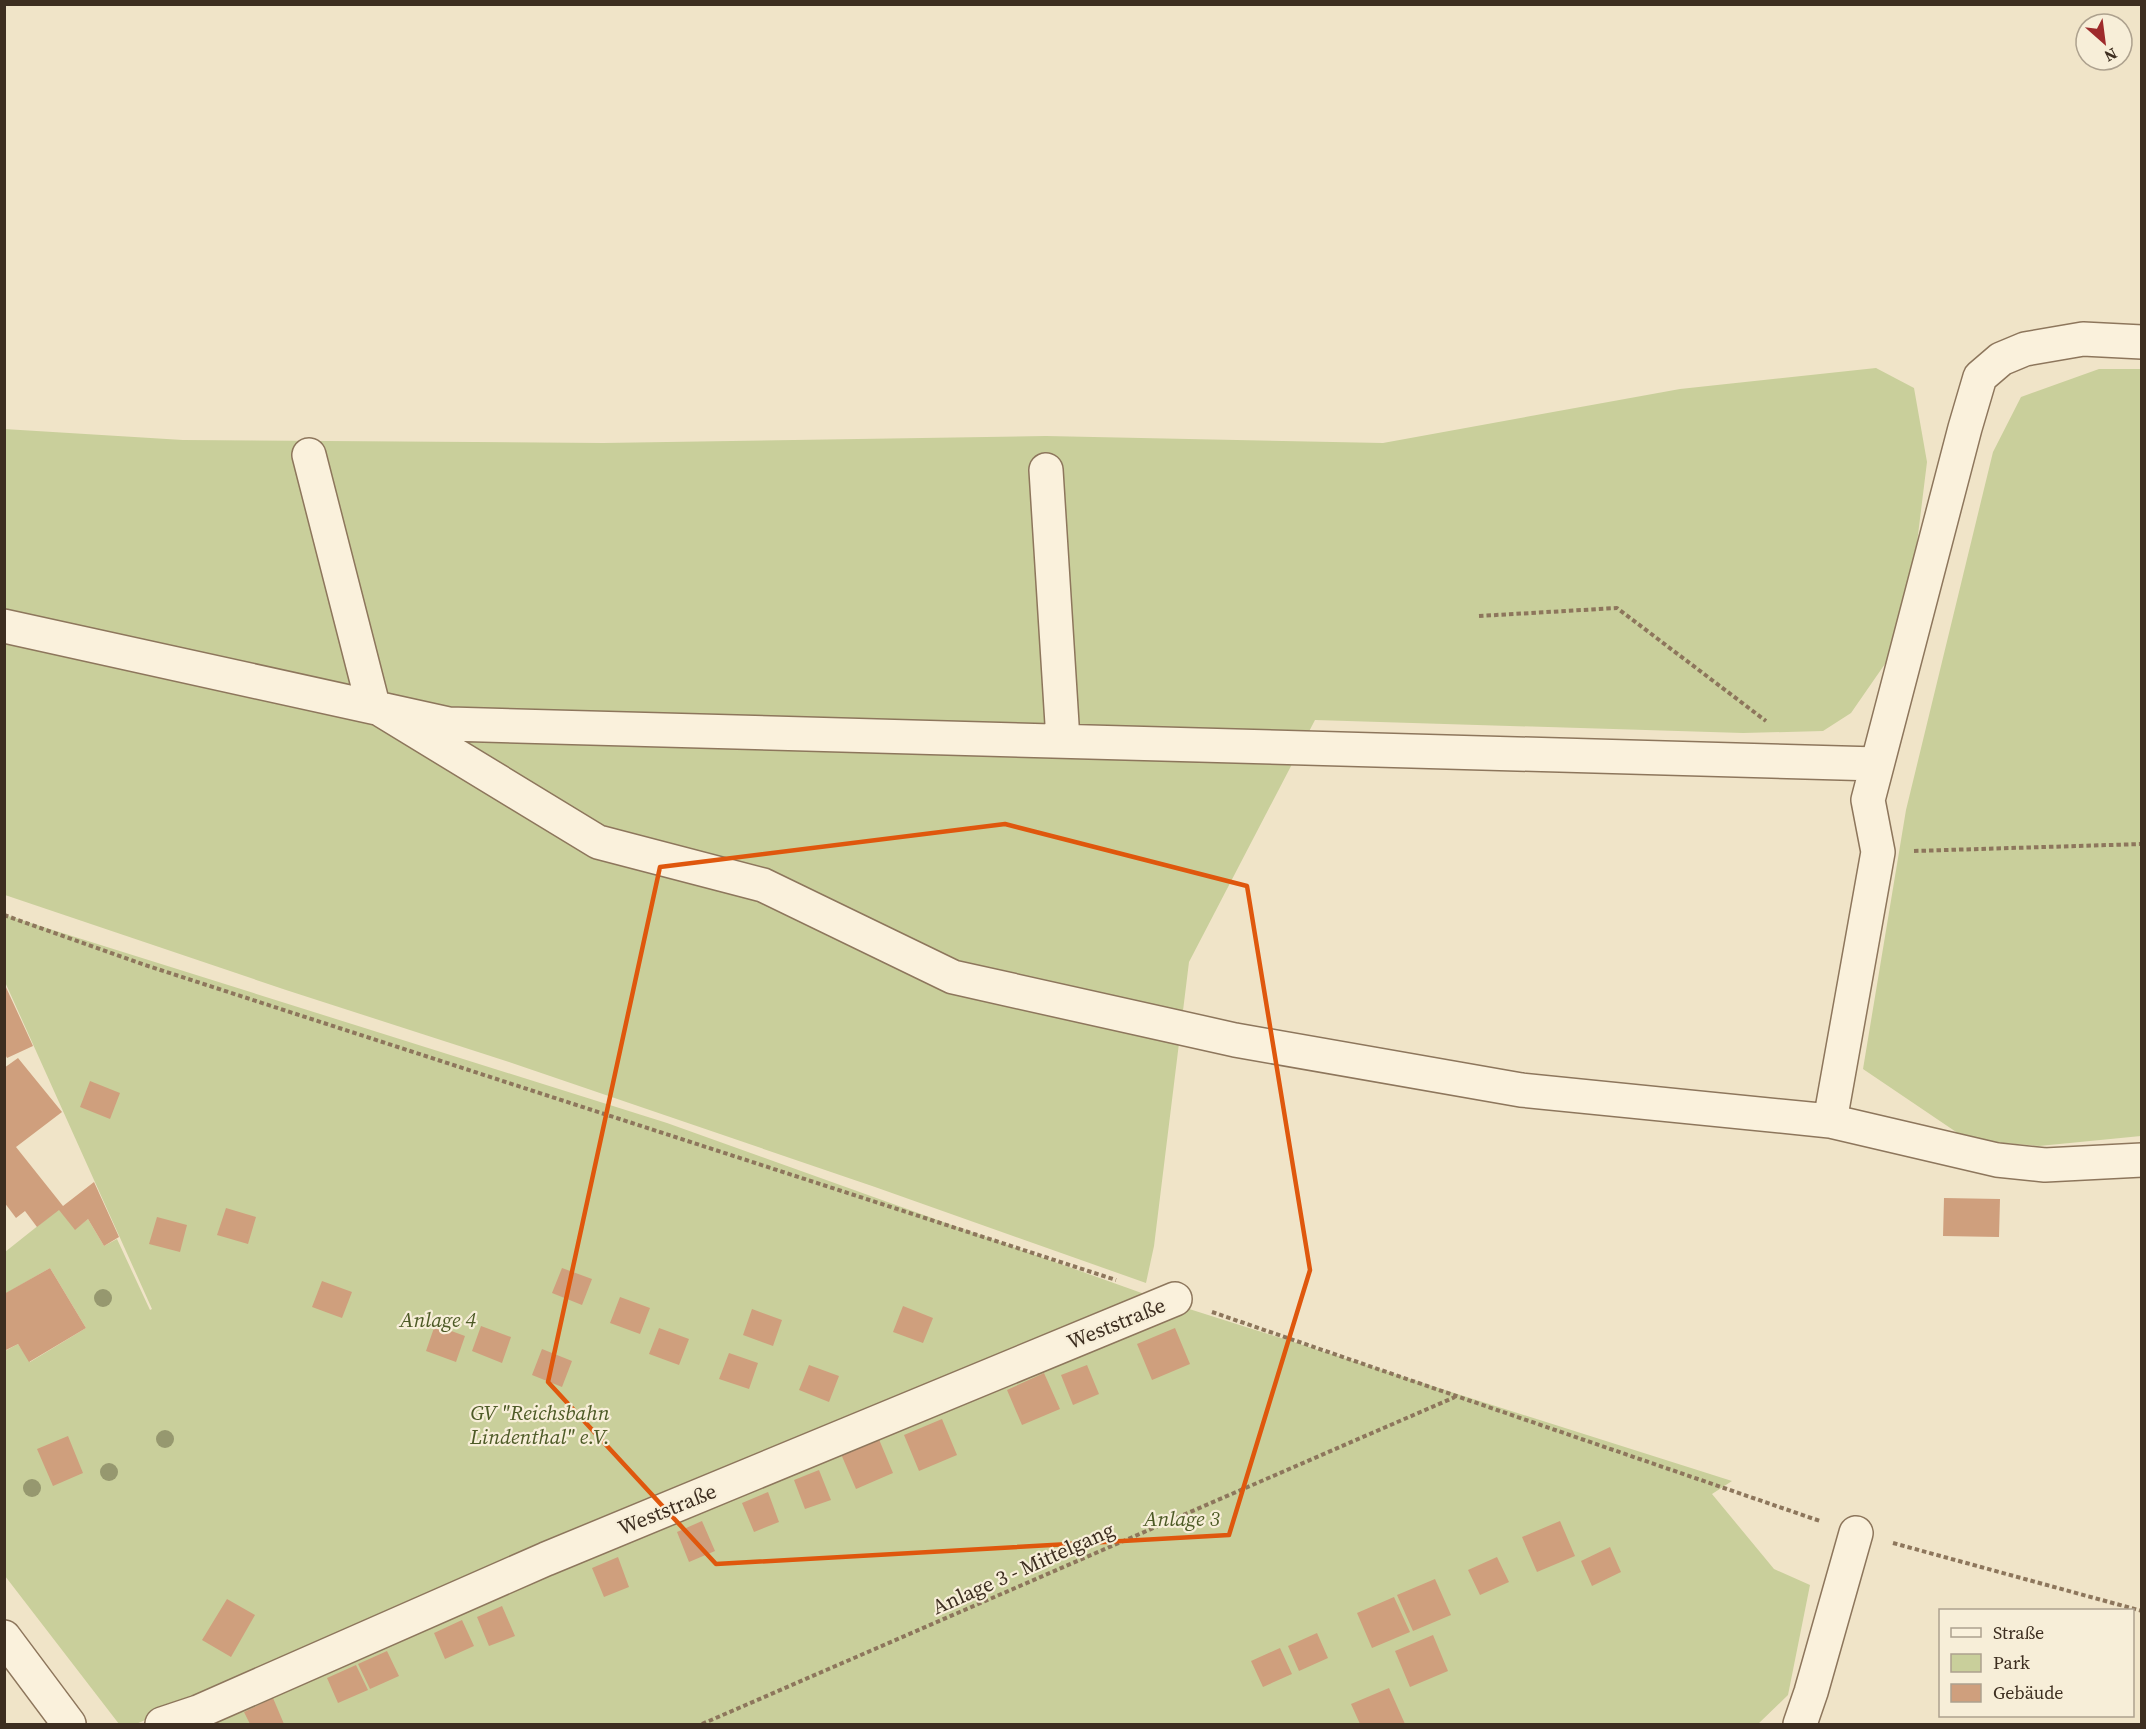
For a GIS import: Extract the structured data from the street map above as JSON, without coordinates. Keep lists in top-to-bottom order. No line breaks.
{"streets":{"street":["Weststraße"],"path":["Anlage 3 - Mittelgang"]},"parks":["Anlage 4","GV \"Reichsbahn Lindenthal\" e.V.","Anlage 3"],"legend":["Straße","Park","Gebäude"],"north":"bottom right"}
